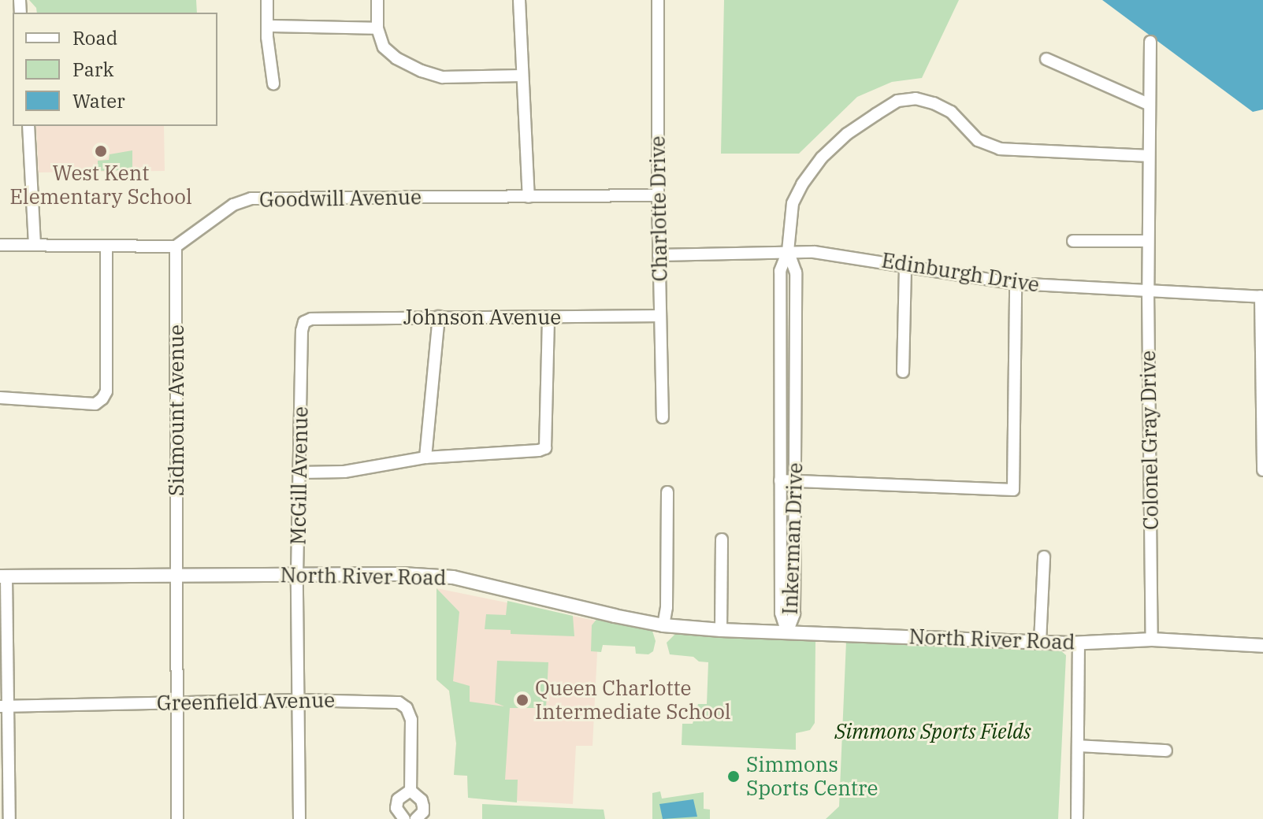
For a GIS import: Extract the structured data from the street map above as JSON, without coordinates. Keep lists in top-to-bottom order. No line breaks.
{"streets":{"main road":["North River Road"],"street":["Goodwill Avenue","Charlotte Drive","Edinburgh Drive","Johnson Avenue","Sidmount Avenue","Colonel Gray Drive","McGill Avenue","Inkerman Drive","Greenfield Avenue"]},"crossings":[["Goodwill Avenue","Charlotte Drive"],["Goodwill Avenue","Sidmount Avenue"],["Charlotte Drive","Edinburgh Drive"],["Charlotte Drive","Johnson Avenue"],["Edinburgh Drive","Colonel Gray Drive"],["Edinburgh Drive","Inkerman Drive"],["Johnson Avenue","McGill Avenue"],["Sidmount Avenue","North River Road"],["Sidmount Avenue","Greenfield Avenue"],["Colonel Gray Drive","Inkerman Drive"],["Colonel Gray Drive","North River Road"],["McGill Avenue","North River Road"],["McGill Avenue","Greenfield Avenue"],["Inkerman Drive","North River Road"]],"parks":["Simmons Sports Fields"],"places":["West Kent Elementary School","Queen Charlotte Intermediate School","Simmons Sports Centre"],"legend":["Road","Park","Water"]}
